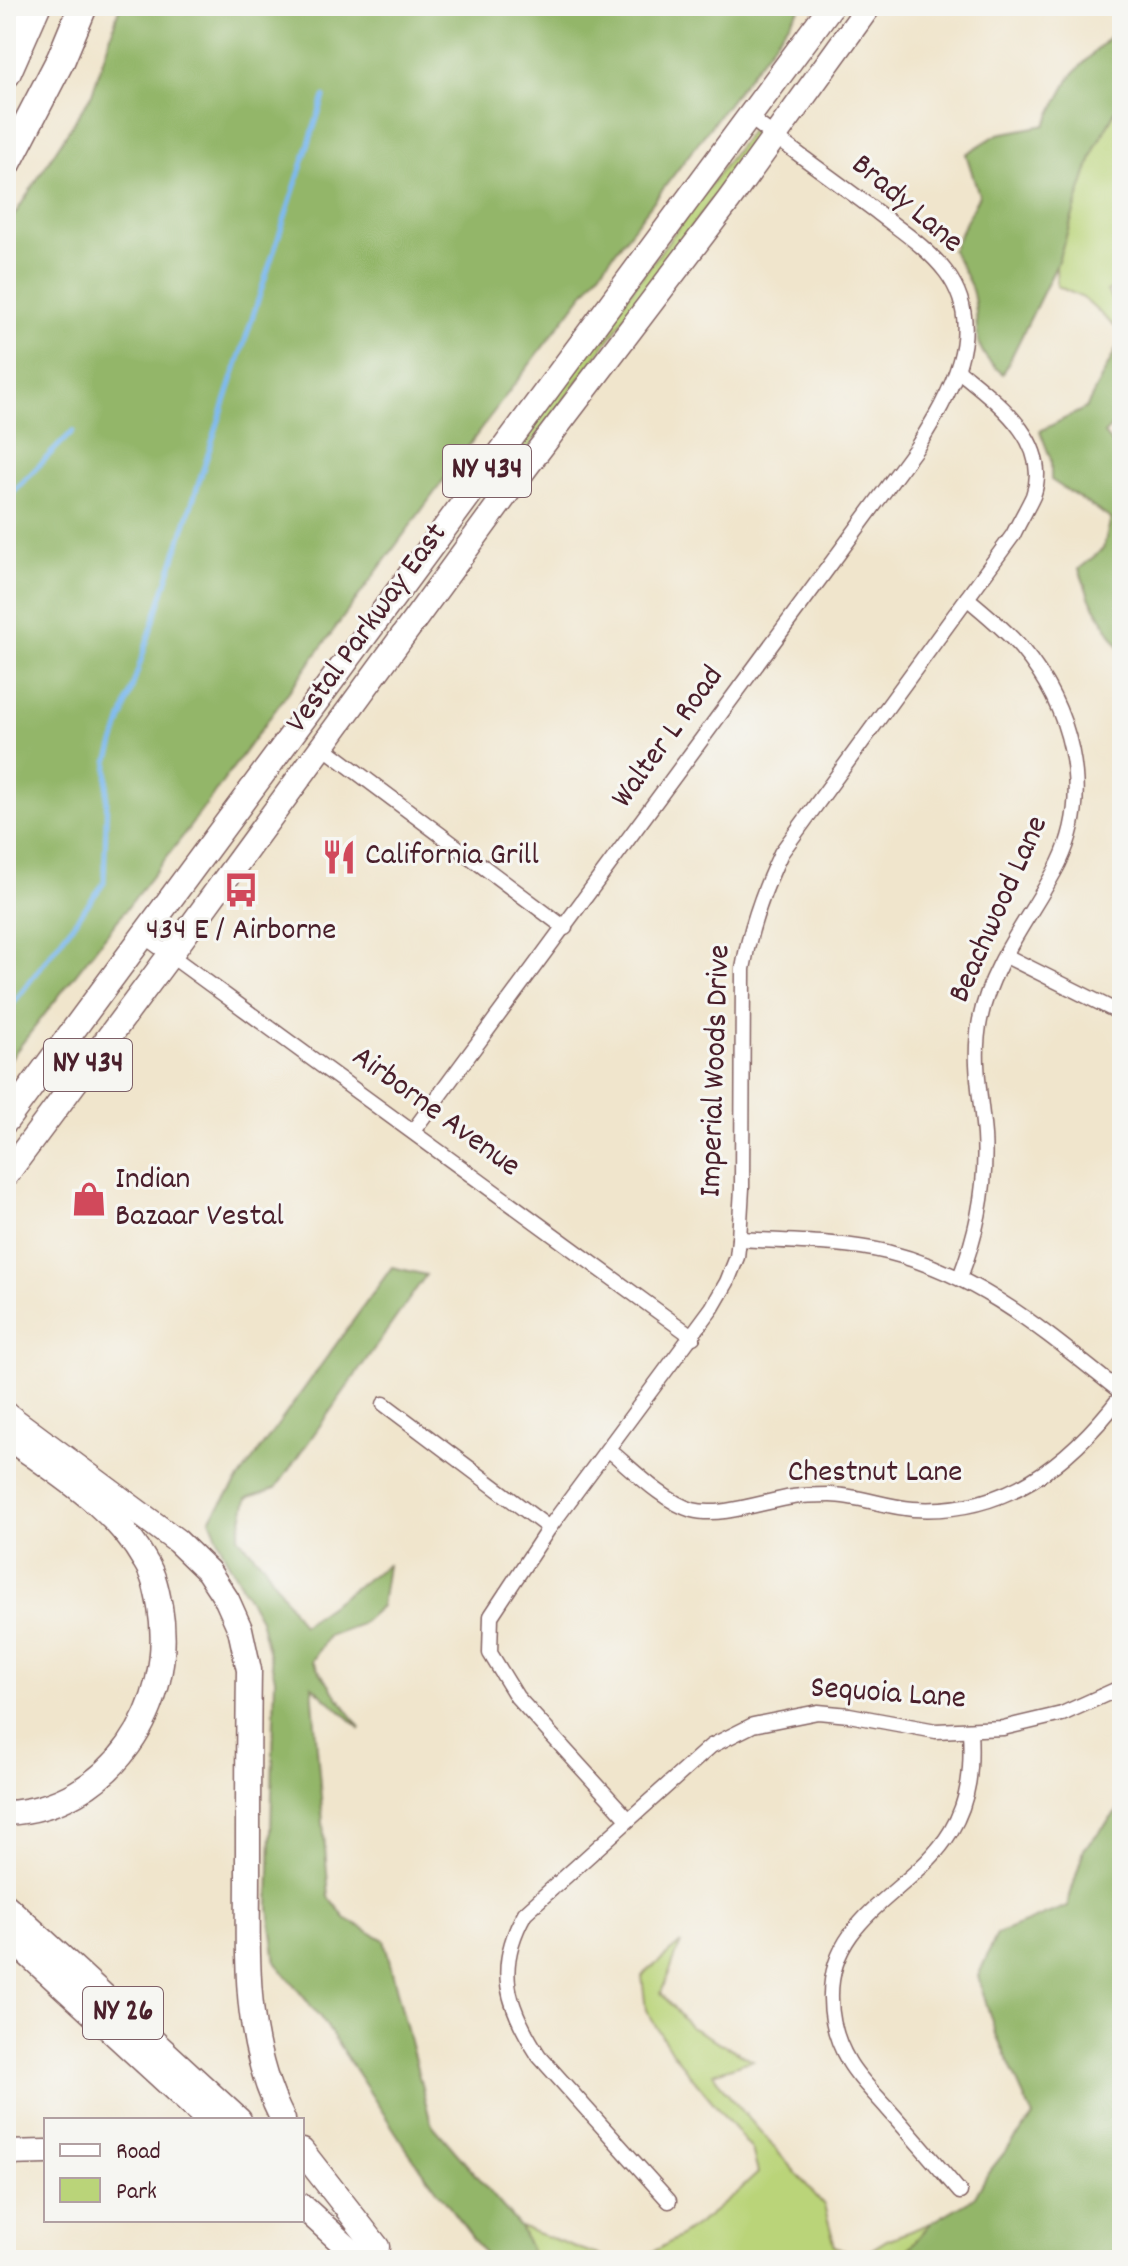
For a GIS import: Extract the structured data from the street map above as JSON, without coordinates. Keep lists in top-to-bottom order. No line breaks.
{"streets":{"main road":["NY 434","Vestal Parkway East","NY 26"],"street":["Brady Lane","Walter L Road","Beachwood Lane","Imperial Woods Drive","Airborne Avenue","Chestnut Lane","Sequoia Lane"]},"crossings":[["Brady Lane","Vestal Parkway East"],["Brady Lane","Walter L Road"],["Brady Lane","Imperial Woods Drive"],["Vestal Parkway East","Airborne Avenue"],["Walter L Road","Imperial Woods Drive"],["Walter L Road","Airborne Avenue"],["Beachwood Lane","Imperial Woods Drive"],["Imperial Woods Drive","Airborne Avenue"],["Imperial Woods Drive","Chestnut Lane"],["Imperial Woods Drive","Sequoia Lane"]],"places":{"restaurant":["California Grill"],"bus stop":["434 E / Airborne"],"shop":["Indian Bazaar Vestal"]},"legend":["Road","Park"]}
